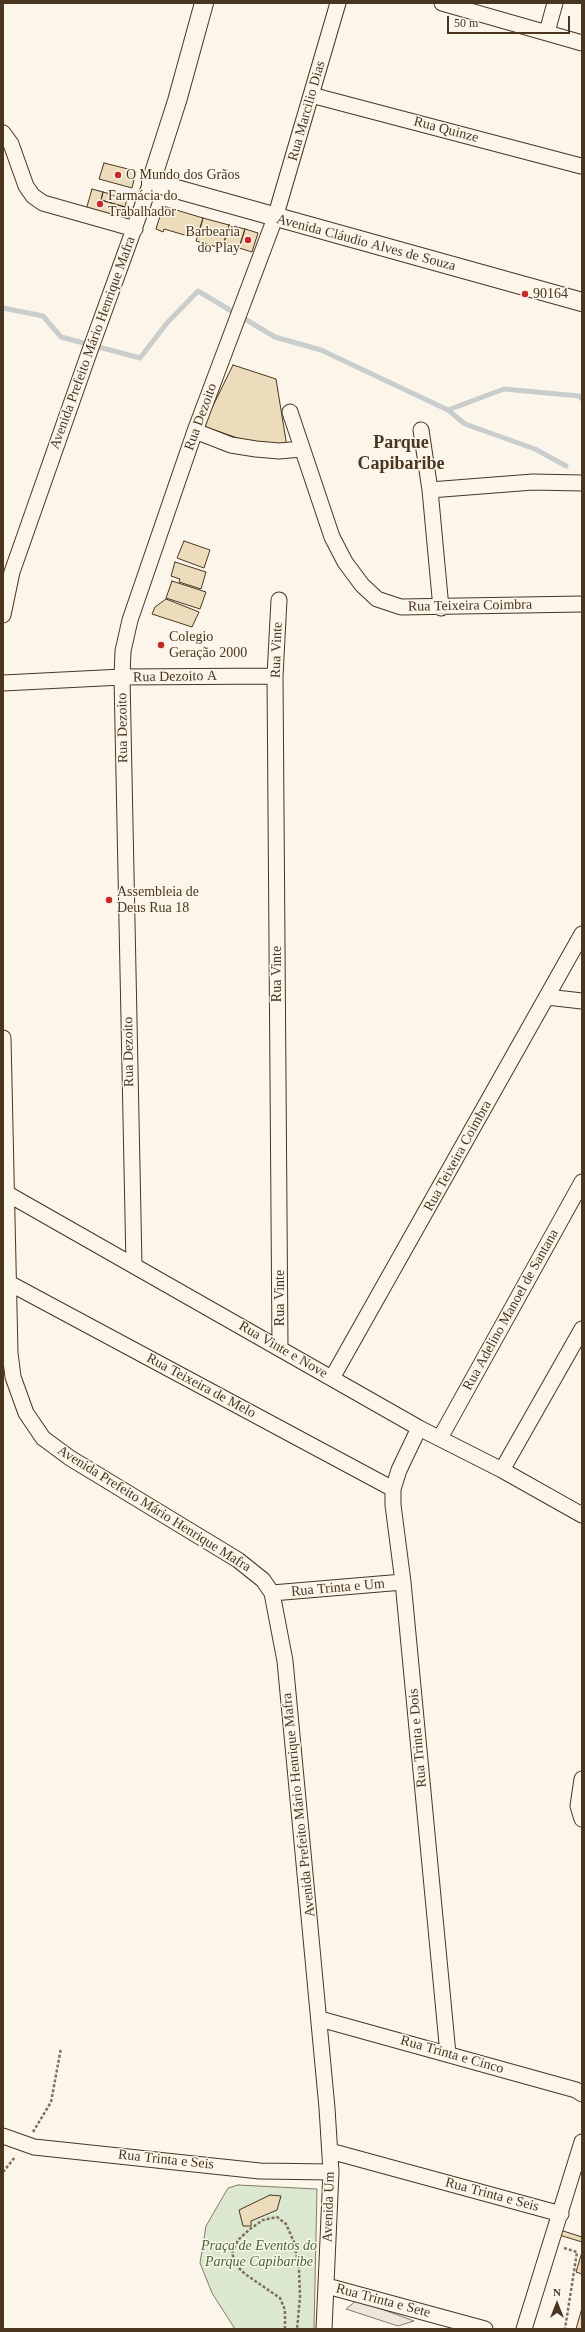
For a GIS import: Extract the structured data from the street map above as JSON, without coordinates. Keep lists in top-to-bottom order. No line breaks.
{"streets":{"street":["Rua Marcilio Dias","Rua Quinze","Avenida Cláudio Alves de Souza","Avenida Prefeito Mário Henrique Mafra","Rua Dezoito","Rua Teixeira Coimbra","Rua Vinte","Rua Dezoito A","Rua Adelino Manoel de Santana","Rua Vinte e Nove","Rua Teixeira de Melo","Rua Trinta e Um","Rua Trinta e Dois","Rua Trinta e Cinco","Rua Trinta e Seis","Avenida Um","Rua Trinta e Sete"]},"crossings":[["Rua Marcilio Dias","Rua Quinze"],["Rua Marcilio Dias","Avenida Cláudio Alves de Souza"],["Rua Marcilio Dias","Rua Dezoito"],["Avenida Cláudio Alves de Souza","Avenida Prefeito Mário Henrique Mafra"],["Avenida Cláudio Alves de Souza","Rua Dezoito"],["Avenida Prefeito Mário Henrique Mafra","Rua Vinte e Nove"],["Avenida Prefeito Mário Henrique Mafra","Rua Teixeira de Melo"],["Avenida Prefeito Mário Henrique Mafra","Rua Trinta e Um"],["Avenida Prefeito Mário Henrique Mafra","Rua Trinta e Cinco"],["Avenida Prefeito Mário Henrique Mafra","Rua Trinta e Seis"],["Avenida Prefeito Mário Henrique Mafra","Avenida Um"],["Rua Dezoito","Rua Dezoito A"],["Rua Dezoito","Rua Vinte e Nove"],["Rua Teixeira Coimbra","Rua Vinte e Nove"],["Rua Vinte","Rua Dezoito A"],["Rua Vinte","Rua Vinte e Nove"],["Rua Adelino Manoel de Santana","Rua Vinte e Nove"],["Rua Vinte e Nove","Rua Trinta e Dois"],["Rua Teixeira de Melo","Rua Trinta e Dois"],["Rua Trinta e Um","Rua Trinta e Dois"],["Rua Trinta e Dois","Rua Trinta e Cinco"],["Rua Trinta e Seis","Avenida Um"],["Avenida Um","Rua Trinta e Sete"]],"districts":["Parque Capibaribe"],"parks":["Praça de Eventos do Parque Capibaribe"],"places":["O Mundo dos Grãos","Farmácia do Trabalhador","Barbearia do Play","90164","Colegio Geração 2000","Assembleia de Deus Rua 18"],"scale_bar":"50 m","north":"top"}
